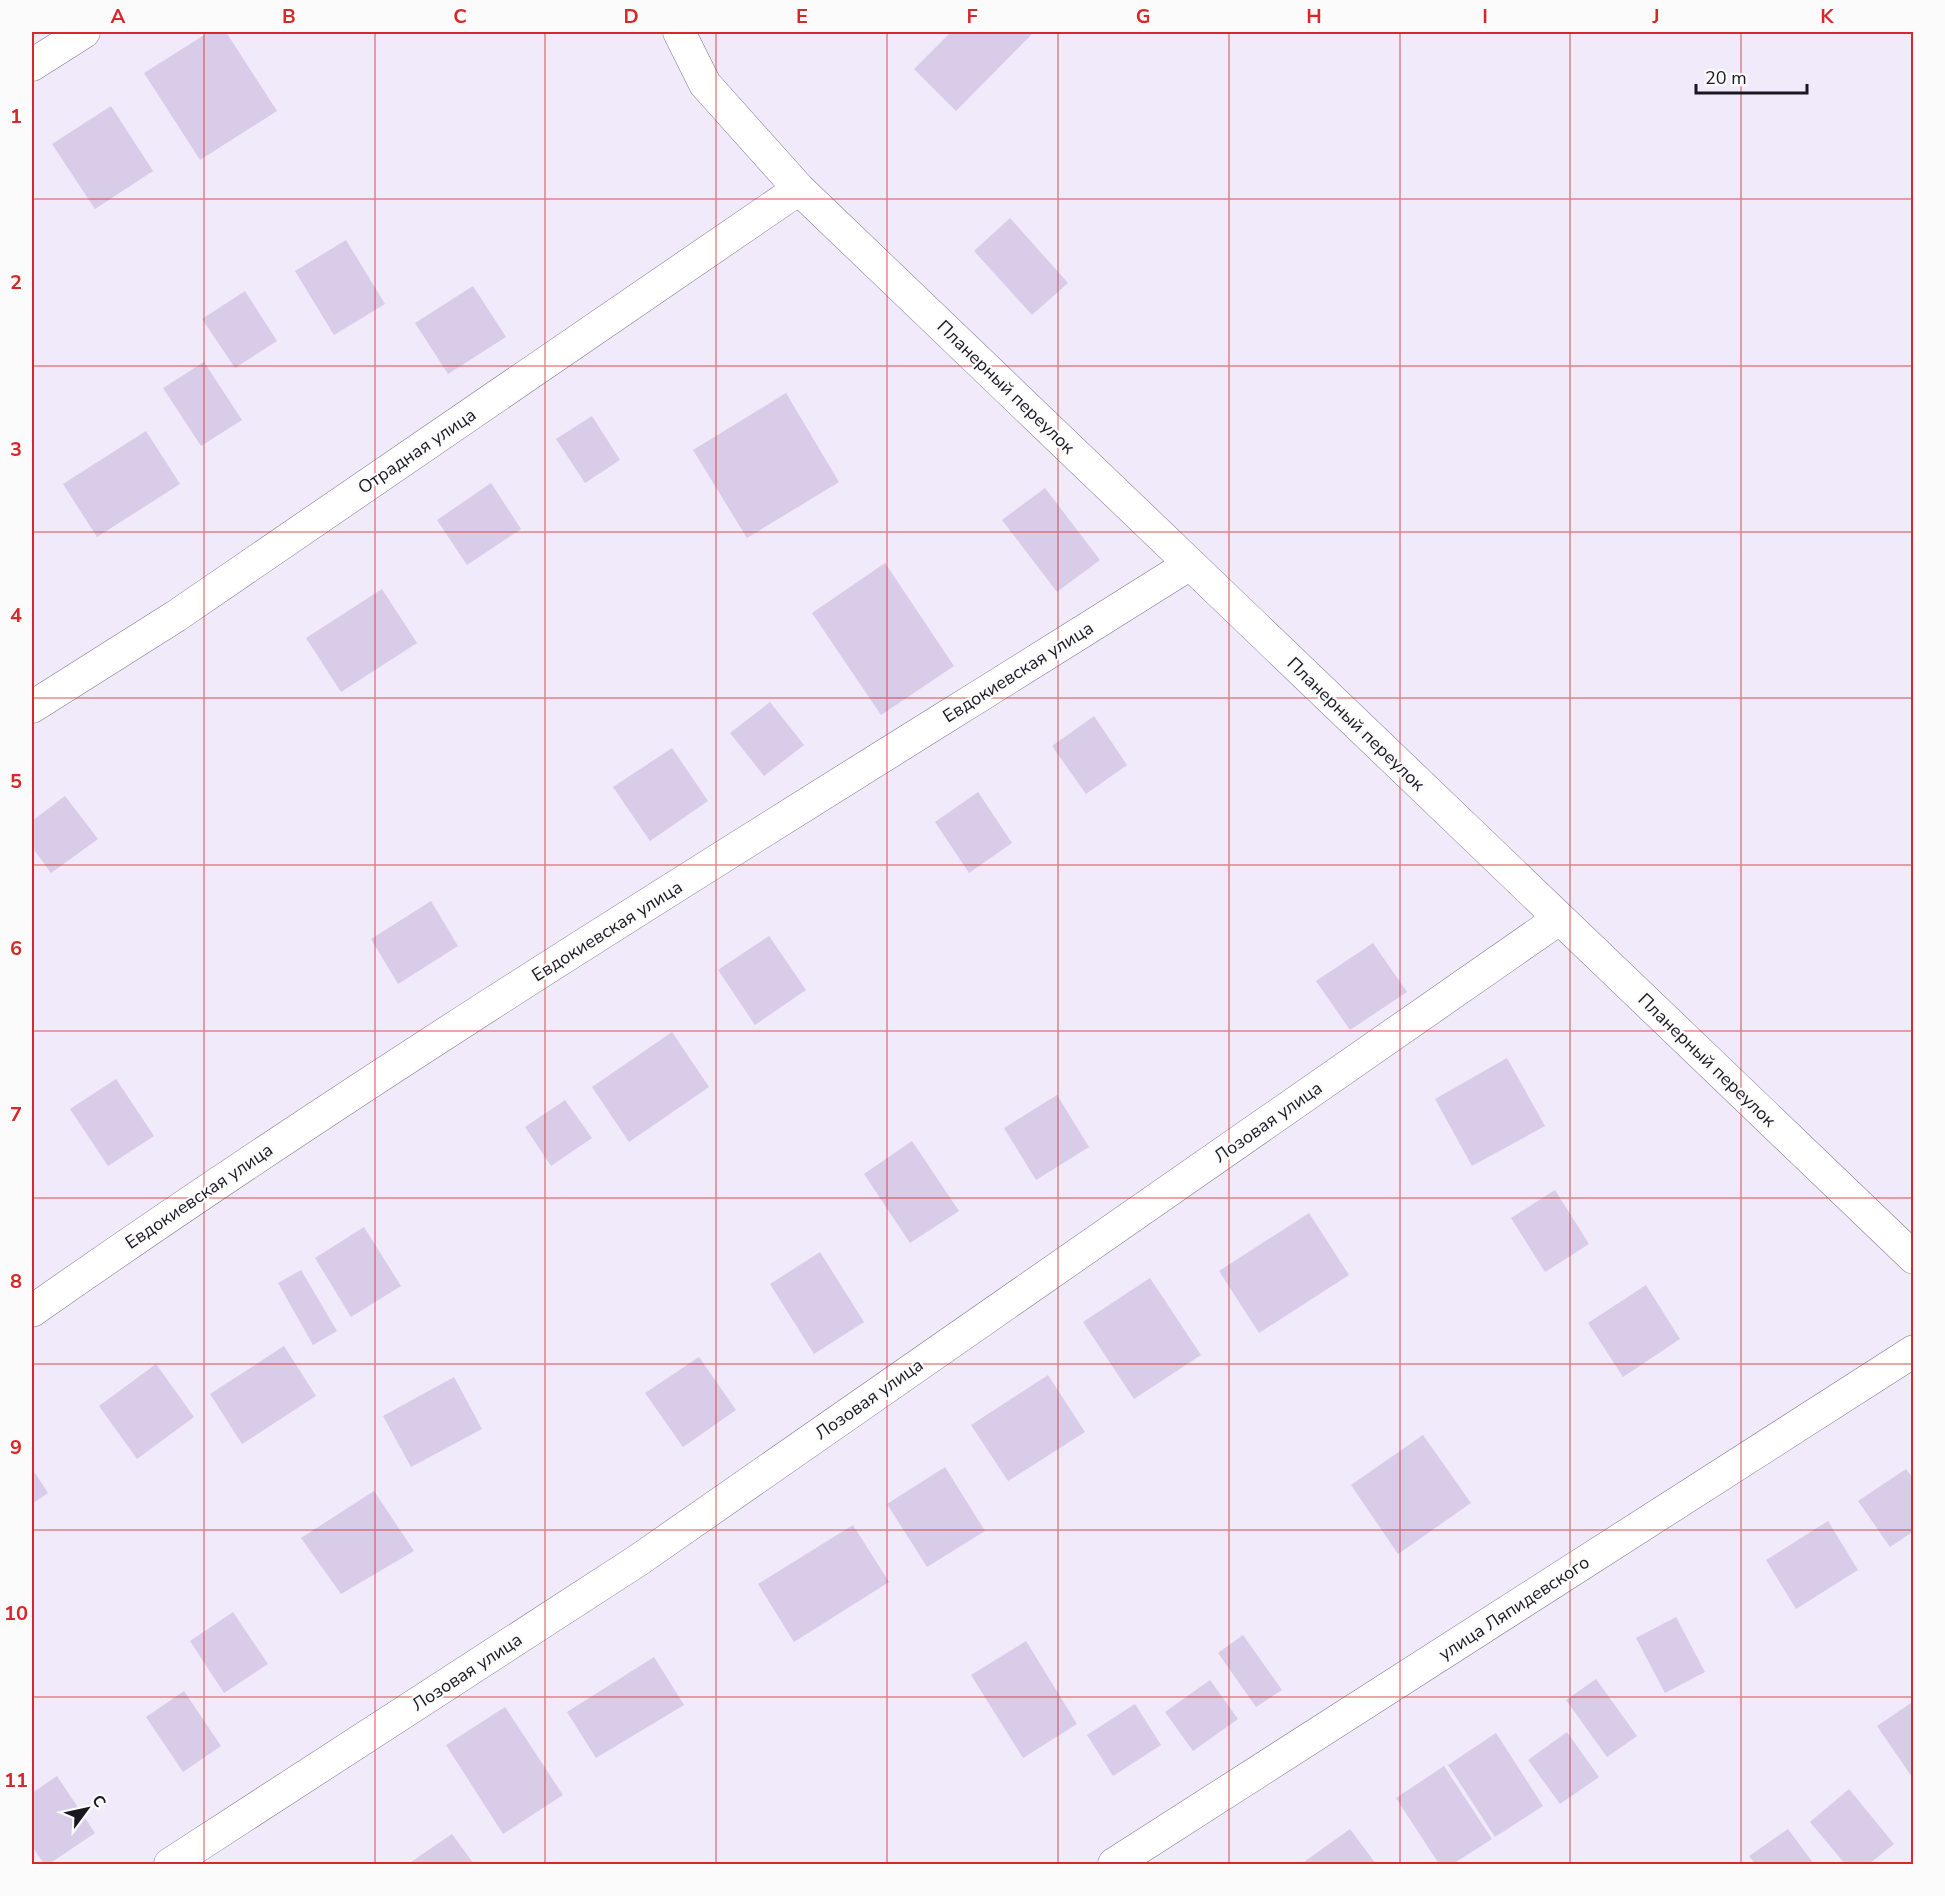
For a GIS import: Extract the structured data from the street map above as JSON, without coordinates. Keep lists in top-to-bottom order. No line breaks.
{"streets":{"street":["Планерный переулок","Отрадная улица","Евдокиевская улица","Лозовая улица","улица Ляпидевского"]},"crossings":[["Планерный переулок","Отрадная улица"],["Планерный переулок","Евдокиевская улица"],["Планерный переулок","Лозовая улица"]],"scale_bar":"20 m","north":"top right","grid":{"columns":["A","B","C","D","E","F","G","H","I","J","K"],"rows":["1","2","3","4","5","6","7","8","9","10","11"]}}
